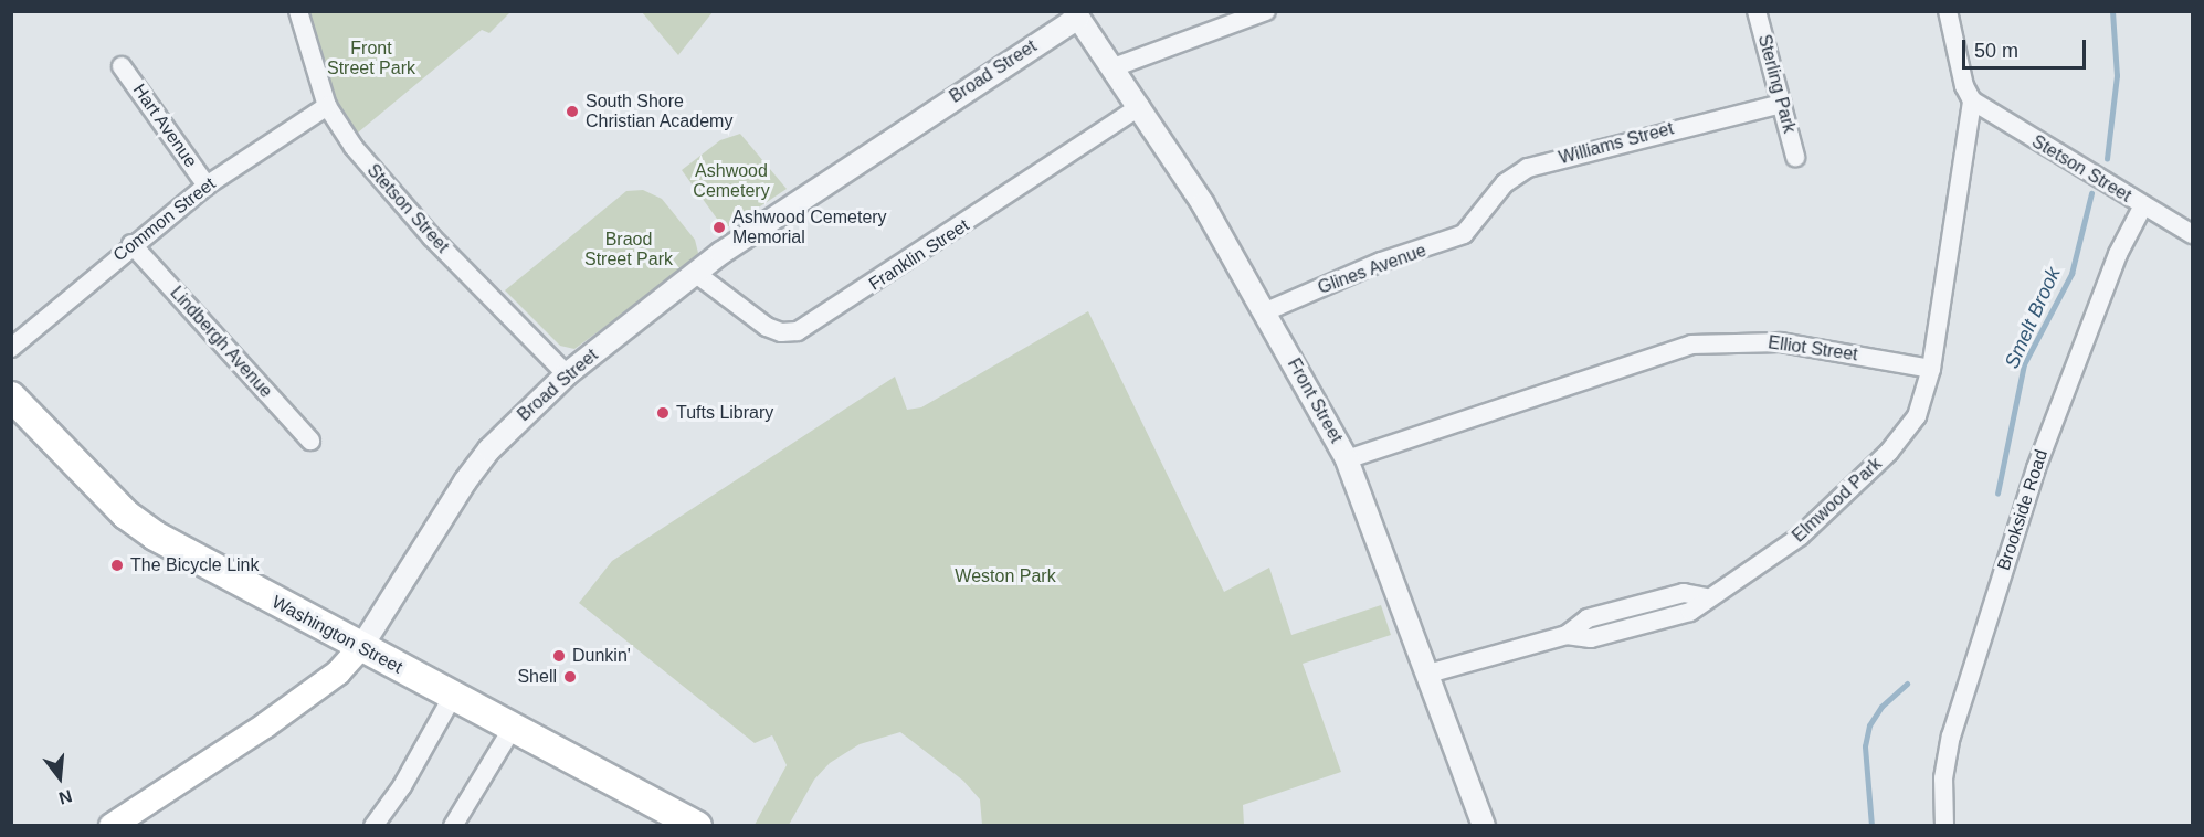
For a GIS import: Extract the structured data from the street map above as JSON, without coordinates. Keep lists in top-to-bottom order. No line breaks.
{"streets":{"main road":["Broad Street","Washington Street"],"street":["Sterling Park","Hart Avenue","Williams Street","Stetson Street","Common Street","Franklin Street","Glines Avenue","Lindbergh Avenue","Elliot Street","Front Street","Elmwood Park","Brookside Road"]},"crossings":[["Broad Street","Stetson Street"],["Broad Street","Franklin Street"],["Broad Street","Front Street"],["Broad Street","Washington Street"],["Sterling Park","Williams Street"],["Hart Avenue","Common Street"],["Williams Street","Glines Avenue"],["Stetson Street","Common Street"],["Stetson Street","Brookside Road"],["Common Street","Lindbergh Avenue"],["Franklin Street","Front Street"],["Glines Avenue","Front Street"],["Elliot Street","Front Street"],["Elliot Street","Elmwood Park"],["Front Street","Elmwood Park"]],"water":["Smelt Brook"],"parks":["Front Street Park","Ashwood Cemetery","Braod Street Park","Weston Park"],"places":["South Shore Christian Academy","Ashwood Cemetery Memorial","Tufts Library","The Bicycle Link","Dunkin'","Shell"],"scale_bar":"50 m","north":"bottom"}
